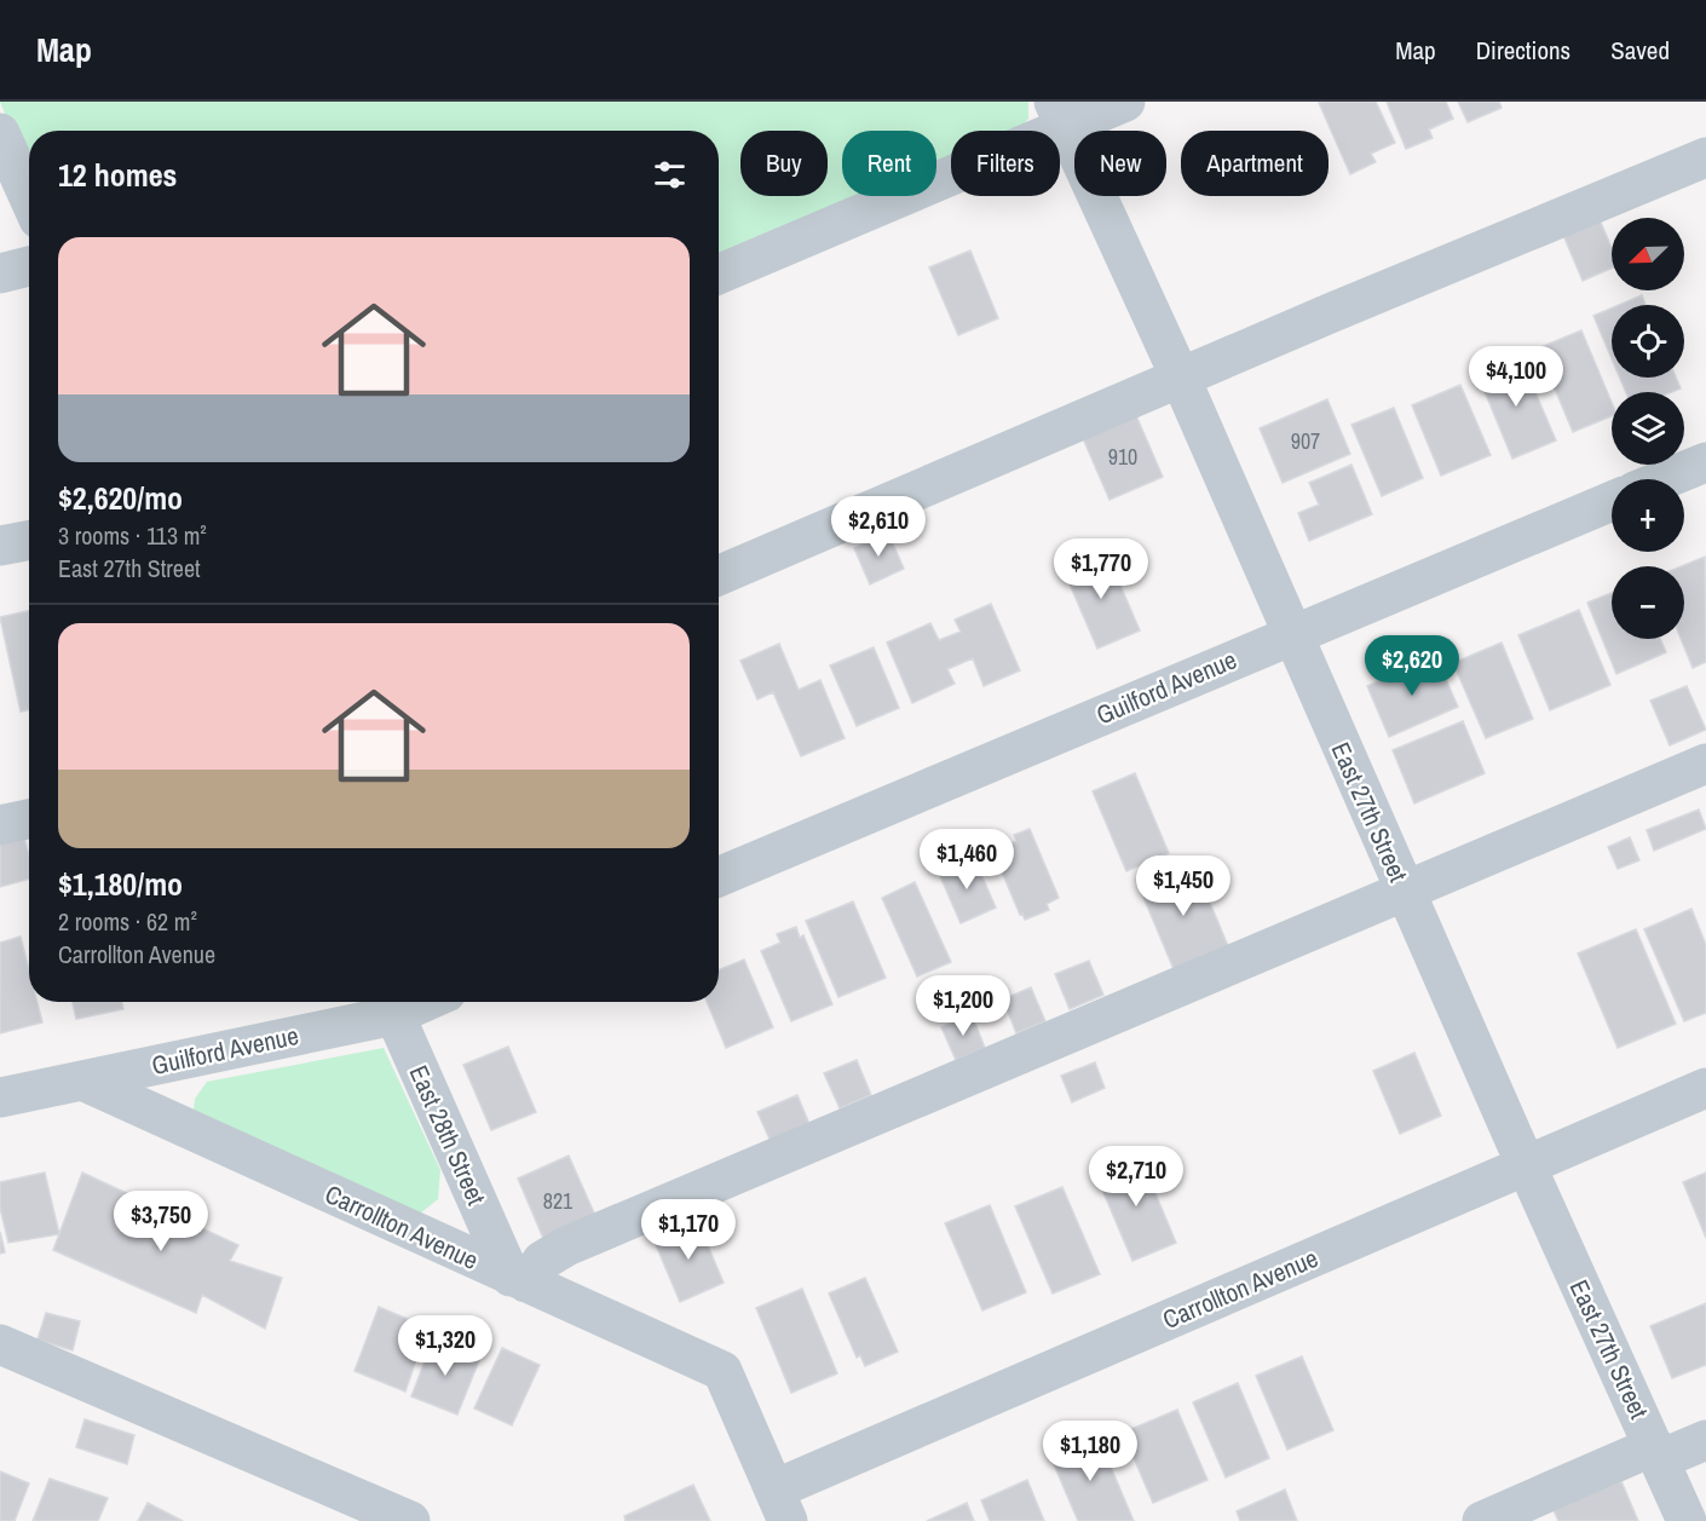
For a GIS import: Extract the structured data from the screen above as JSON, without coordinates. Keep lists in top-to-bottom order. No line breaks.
{"streets":{"street":["Guilford Avenue","East 27th Street","East 28th Street","Carrollton Avenue"]},"crossings":[["Guilford Avenue","East 27th Street"],["Guilford Avenue","East 28th Street"],["Guilford Avenue","Carrollton Avenue"],["East 27th Street","Carrollton Avenue"],["East 28th Street","Carrollton Avenue"]],"house_numbers":["907","910","821"],"north":"bottom left","page":{"header":"Map","nav":["Map","Directions","Saved"],"chip":["Buy","Rent","Filters","New","Apartment"],"heading":"12 homes","map_buttons":["+","−"],"list":[{"name":"$2,620/mo","note":"3 rooms · 113 m² · East 27th Street"},{"name":"$1,180/mo","note":"2 rooms · 62 m² · Carrollton Avenue"}],"price":["$4,100","$2,610","$1,770","$2,620","$1,460","$1,450","$1,200","$2,710","$3,750","$1,170","$1,320","$1,180"]}}
